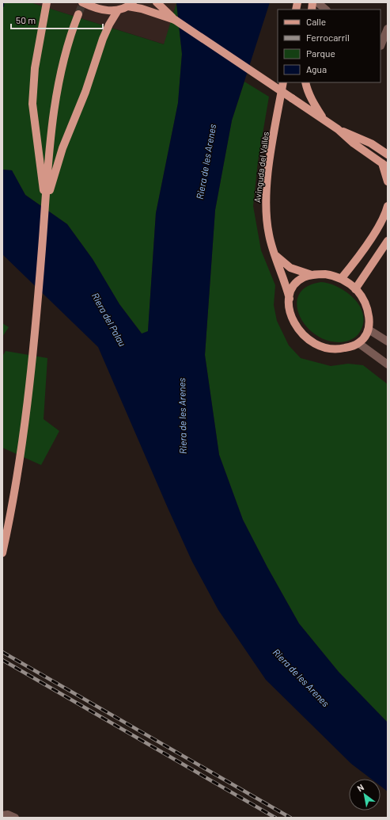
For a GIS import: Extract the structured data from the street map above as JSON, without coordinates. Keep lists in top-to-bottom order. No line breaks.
{"streets":{"main road":["Avinguda del Vallès"]},"water":["Riera de les Arenes","Riera del Palau"],"legend":["Calle","Ferrocarril","Parque","Agua"],"scale_bar":"50 m","north":"top left"}
